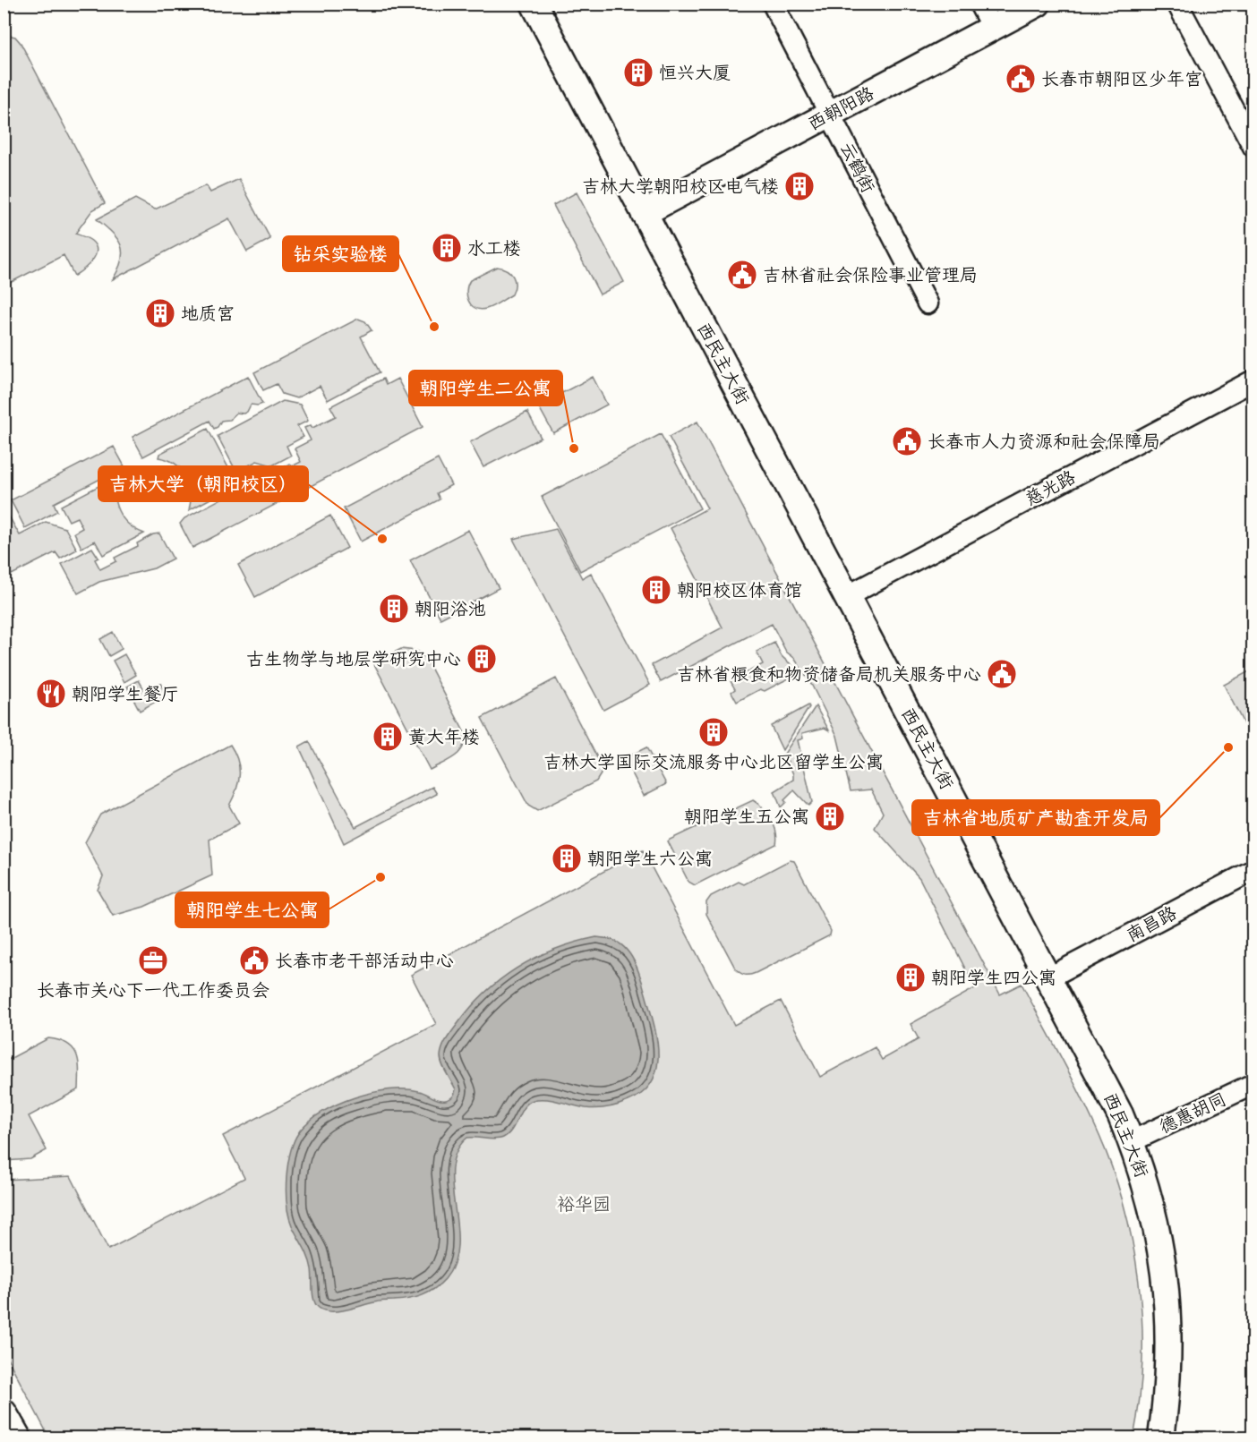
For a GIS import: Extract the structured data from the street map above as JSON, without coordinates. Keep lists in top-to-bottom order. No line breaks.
{"streets":{"main road":["西朝阳路","西民主大街"],"street":["云鹤街","慈光路","南昌路","德惠胡同"]},"crossings":[["西朝阳路","云鹤街"],["西朝阳路","西民主大街"],["西民主大街","慈光路"],["西民主大街","南昌路"],["西民主大街","德惠胡同"]],"parks":["裕华园"],"places":{"building":["恒兴大厦","吉林大学朝阳校区电气楼","水工楼","地质宫","朝阳校区体育馆","朝阳浴池","古生物学与地层学研究中心","吉林大学国际交流服务中心北区留学生公寓","黄大年楼","朝阳学生五公寓","朝阳学生六公寓","朝阳学生四公寓"],"public building":["长春市朝阳区少年宫","吉林省社会保险事业管理局","长春市人力资源和社会保障局","吉林省粮食和物资储备局机关服务中心","长春市老干部活动中心"],"other":["钻采实验楼","朝阳学生二公寓","吉林大学（朝阳校区）","吉林省地质矿产勘查开发局","朝阳学生七公寓"],"restaurant":["朝阳学生餐厅"],"office":["长春市关心下一代工作委员会"]}}
